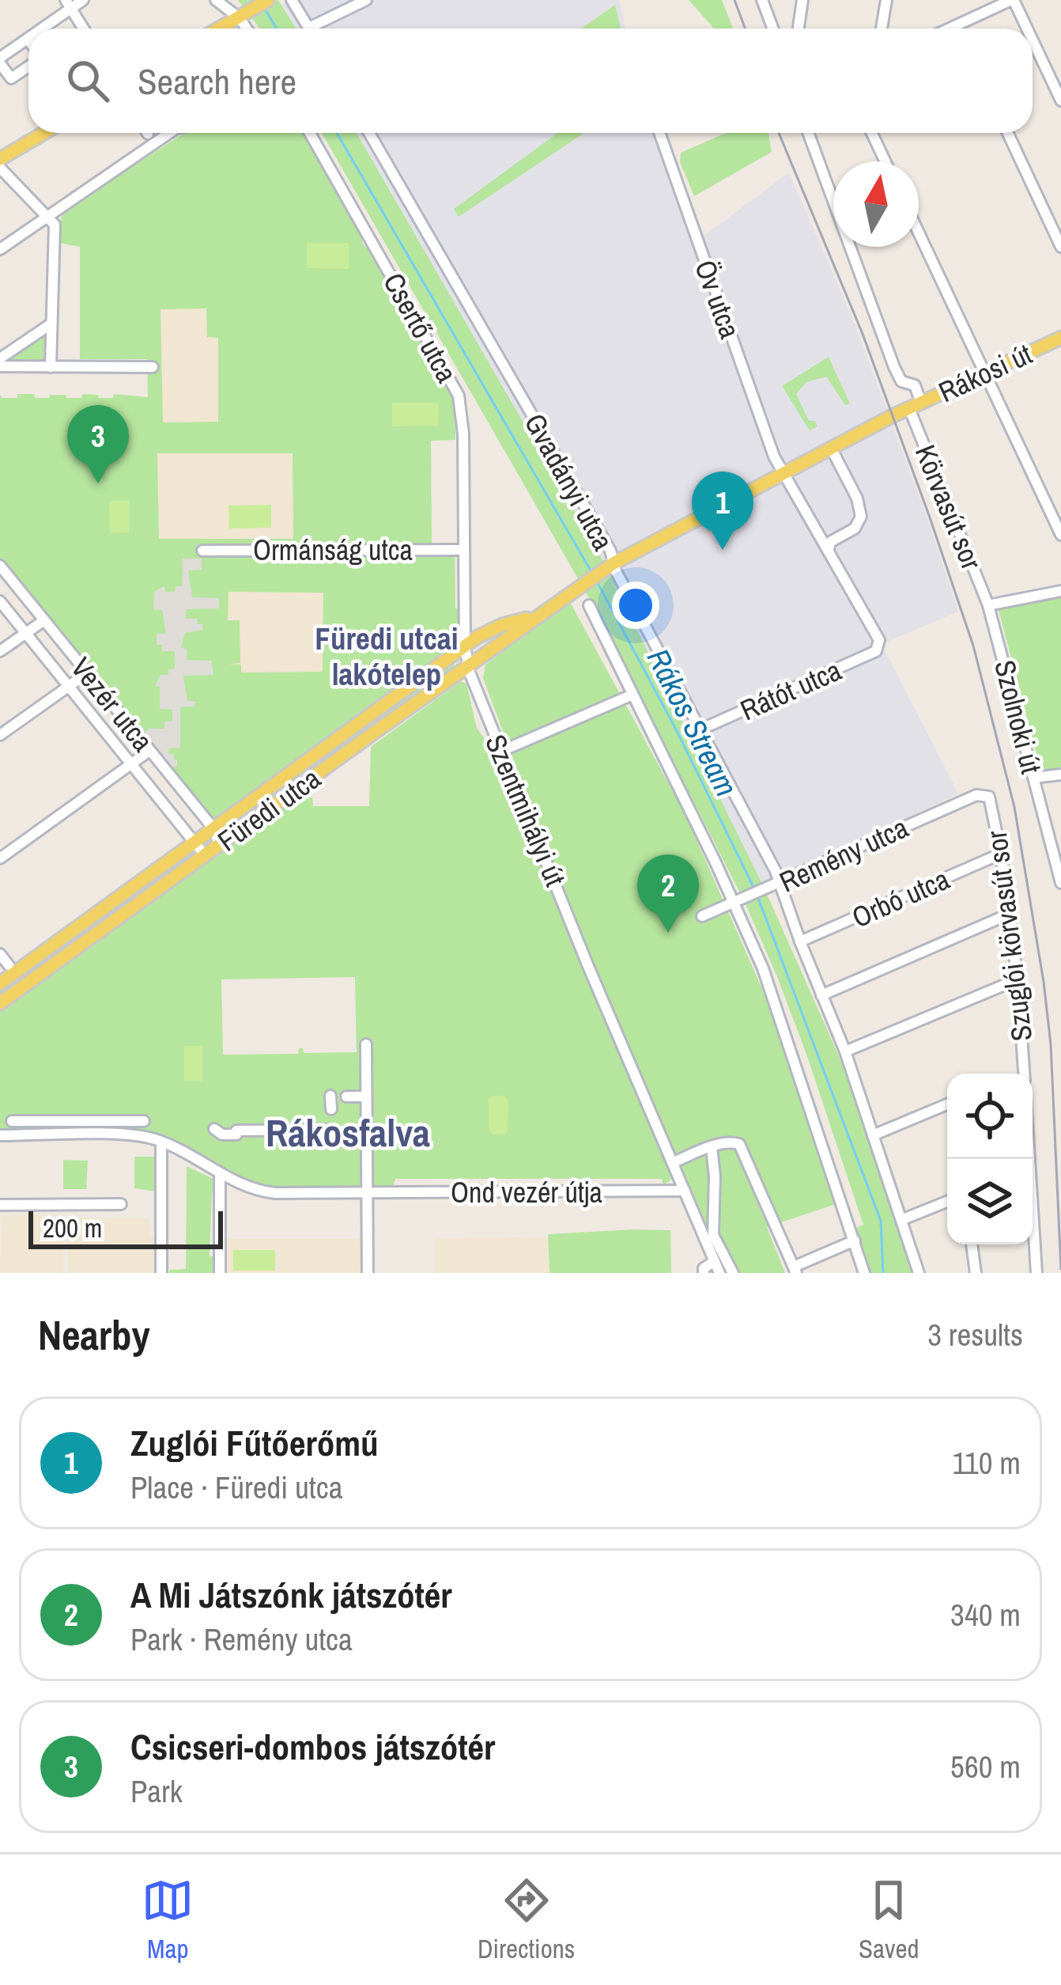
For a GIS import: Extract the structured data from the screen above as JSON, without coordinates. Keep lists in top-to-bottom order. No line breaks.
{"streets":{"main road":["Rákosi út","Füredi utca"],"street":["Öv utca","Csertő utca","Gvadányi utca","Körvasút sor","Ormánság utca","Rátót utca","Vezér utca","Szolnoki út","Szentmihályi út","Remény utca","Orbó utca","Szuglói körvasút sor","Ond vezér útja"]},"crossings":[["Öv utca","Rátót utca"],["Öv utca","Füredi utca"],["Csertő utca","Ormánság utca"],["Csertő utca","Füredi utca"],["Csertő utca","Szentmihályi út"],["Rákosi út","Körvasút sor"],["Rákosi út","Füredi utca"],["Gvadányi utca","Rátót utca"],["Gvadányi utca","Füredi utca"],["Gvadányi utca","Remény utca"],["Gvadányi utca","Orbó utca"],["Körvasút sor","Szolnoki út"],["Körvasút sor","Füredi utca"],["Vezér utca","Füredi utca"],["Füredi utca","Szentmihályi út"],["Szentmihályi út","Ond vezér útja"],["Remény utca","Szuglói körvasút sor"],["Orbó utca","Szuglói körvasút sor"]],"districts":["Füredi utcai lakótelep","Rákosfalva"],"water":["Rákos Stream"],"scale_bar":"200 m","north":"top","page":{"search":"Search here","pins":["3","1","2"],"scale":"200 m","heading":["Nearby","3 results"],"list":[{"mark":"1","name":"Zuglói Fűtőerőmű","note":"Place · Füredi utca","value":"110 m"},{"mark":"2","name":"A Mi Játszónk játszótér","note":"Park · Remény utca","value":"340 m"},{"mark":"3","name":"Csicseri-dombos játszótér","note":"Park","value":"560 m"}],"nav":["Map","Directions","Saved"]}}
